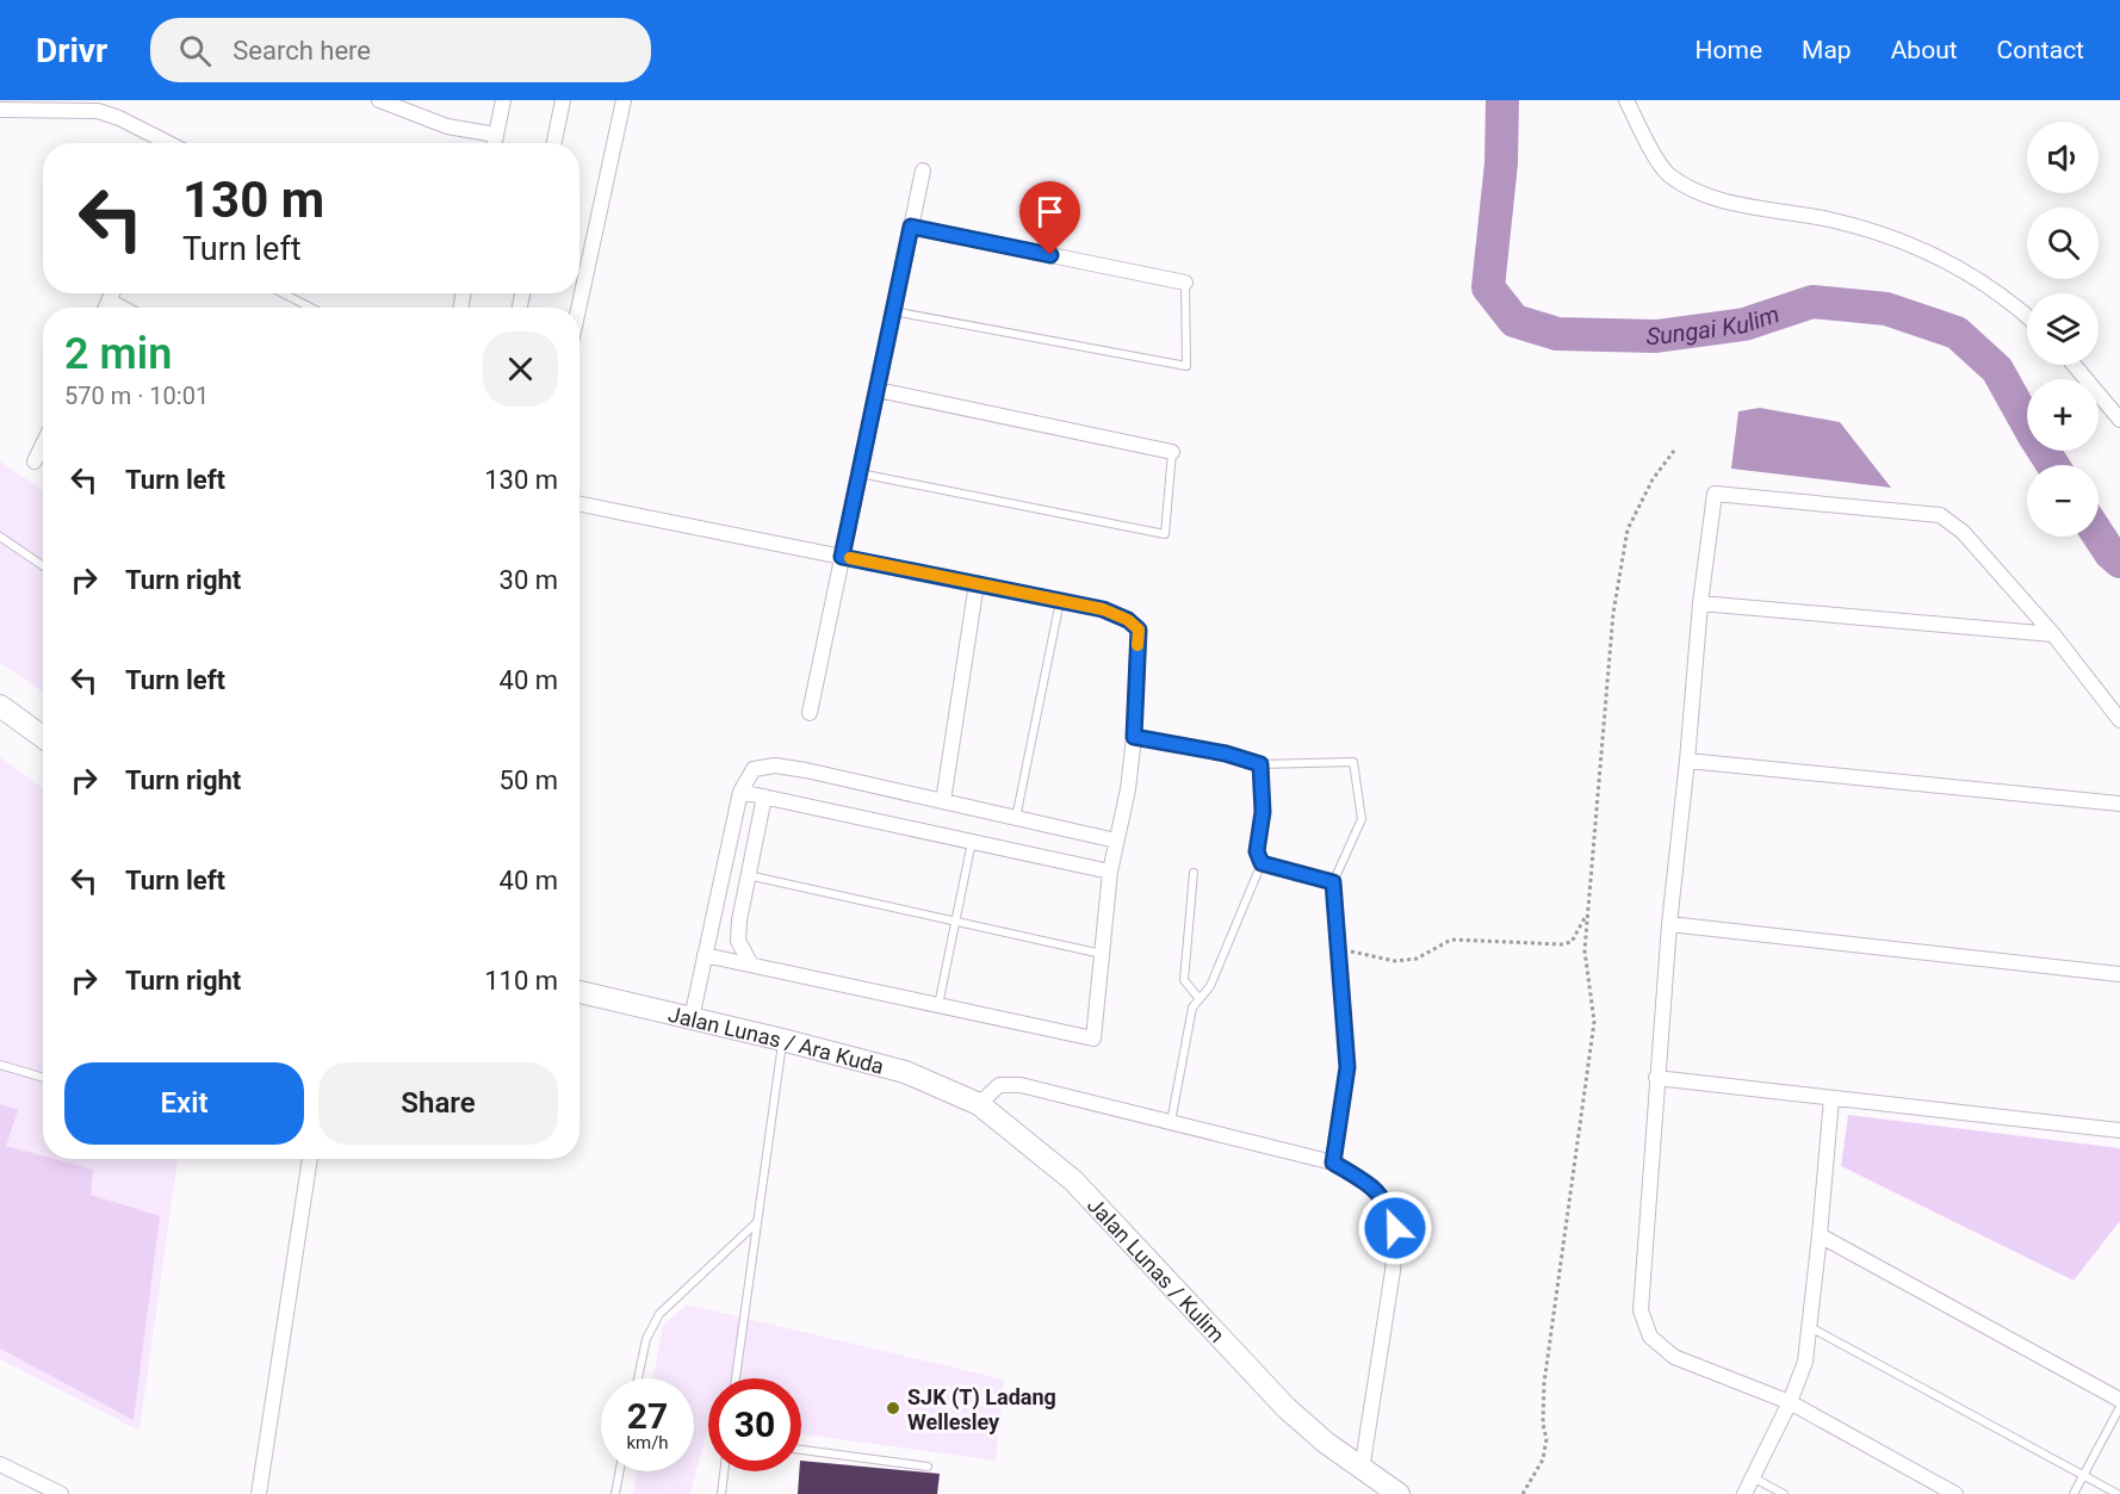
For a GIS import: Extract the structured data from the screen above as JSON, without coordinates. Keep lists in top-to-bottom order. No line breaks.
{"streets":{"main road":["Jalan Lunas / Ara Kuda","Jalan Lunas / Kulim"]},"crossings":[["Jalan Lunas / Ara Kuda","Jalan Lunas / Kulim"]],"water":["Sungai Kulim"],"places":["SJK (T) Ladang Wellesley"],"page":{"header":"Drivr","search":"Search here","nav":["Home","Map","About","Contact"],"map_buttons":["+","−"],"turn":["130 m","Turn left"],"heading":["2 min","570 m · 10:01"],"list":[{"name":"Turn left","value":"130 m"},{"name":"Turn right","value":"30 m"},{"name":"Turn left","value":"40 m"},{"name":"Turn right","value":"50 m"},{"name":"Turn left","value":"40 m"},{"name":"Turn right","value":"110 m"}],"buttons":["Exit","Share"],"speed":"27 km/h","limit":"30"}}
